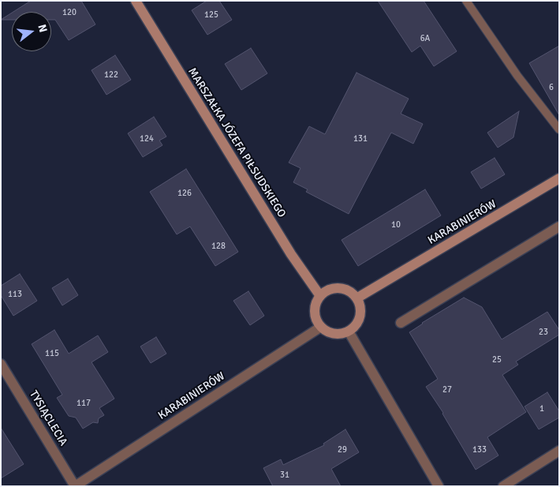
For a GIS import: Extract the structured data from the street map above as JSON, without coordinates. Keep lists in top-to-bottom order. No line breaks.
{"streets":{"main road":["MARSZAŁKA JÓZEFA PIŁSUDSKIEGO","KARABINIERÓW"],"street":["TYSIĄCLECIA"]},"crossings":[["MARSZAŁKA JÓZEFA PIŁSUDSKIEGO","KARABINIERÓW"],["KARABINIERÓW","TYSIĄCLECIA"]],"house_numbers":["120","125","6A","122","6","124","131","126","10","128","113","23","115","25","27","117","1","29","133","31"],"north":"right"}
